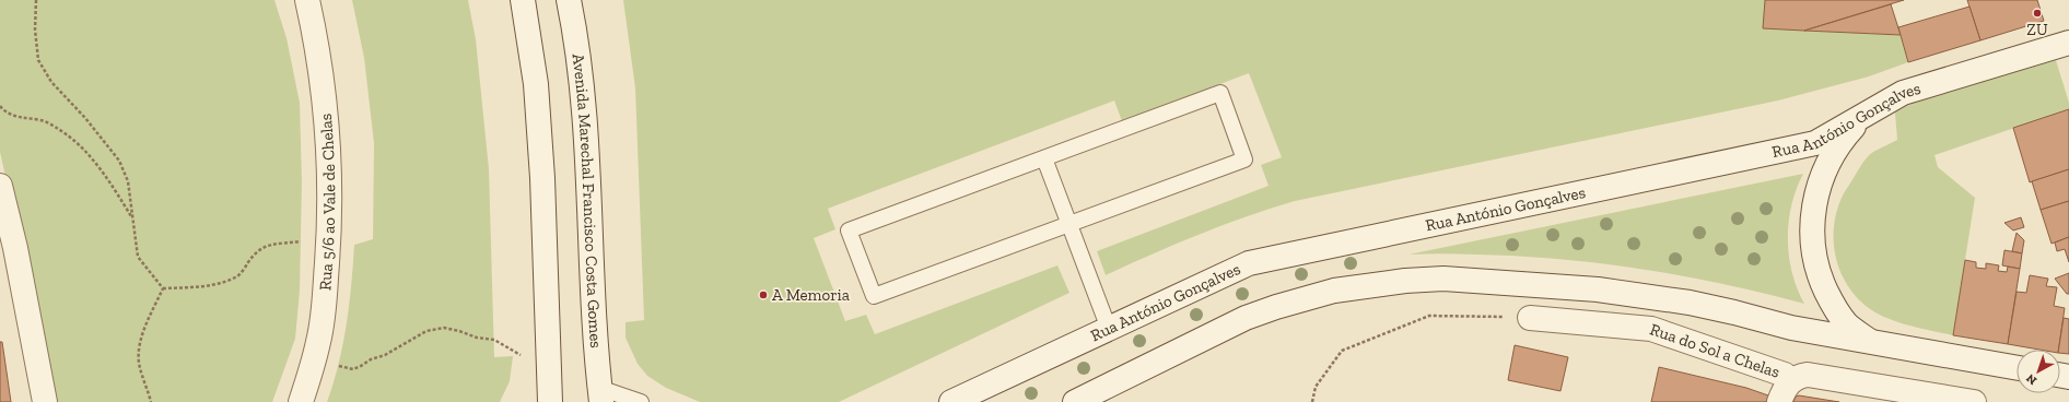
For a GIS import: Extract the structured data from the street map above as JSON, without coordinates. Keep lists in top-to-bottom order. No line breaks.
{"streets":{"main road":["Rua António Gonçalves","Avenida Marechal Francisco Costa Gomes","Rua 5/6 ao Vale de Chelas","Rua do Sol a Chelas"]},"places":["ZU","A Memoria"],"north":"bottom left"}
